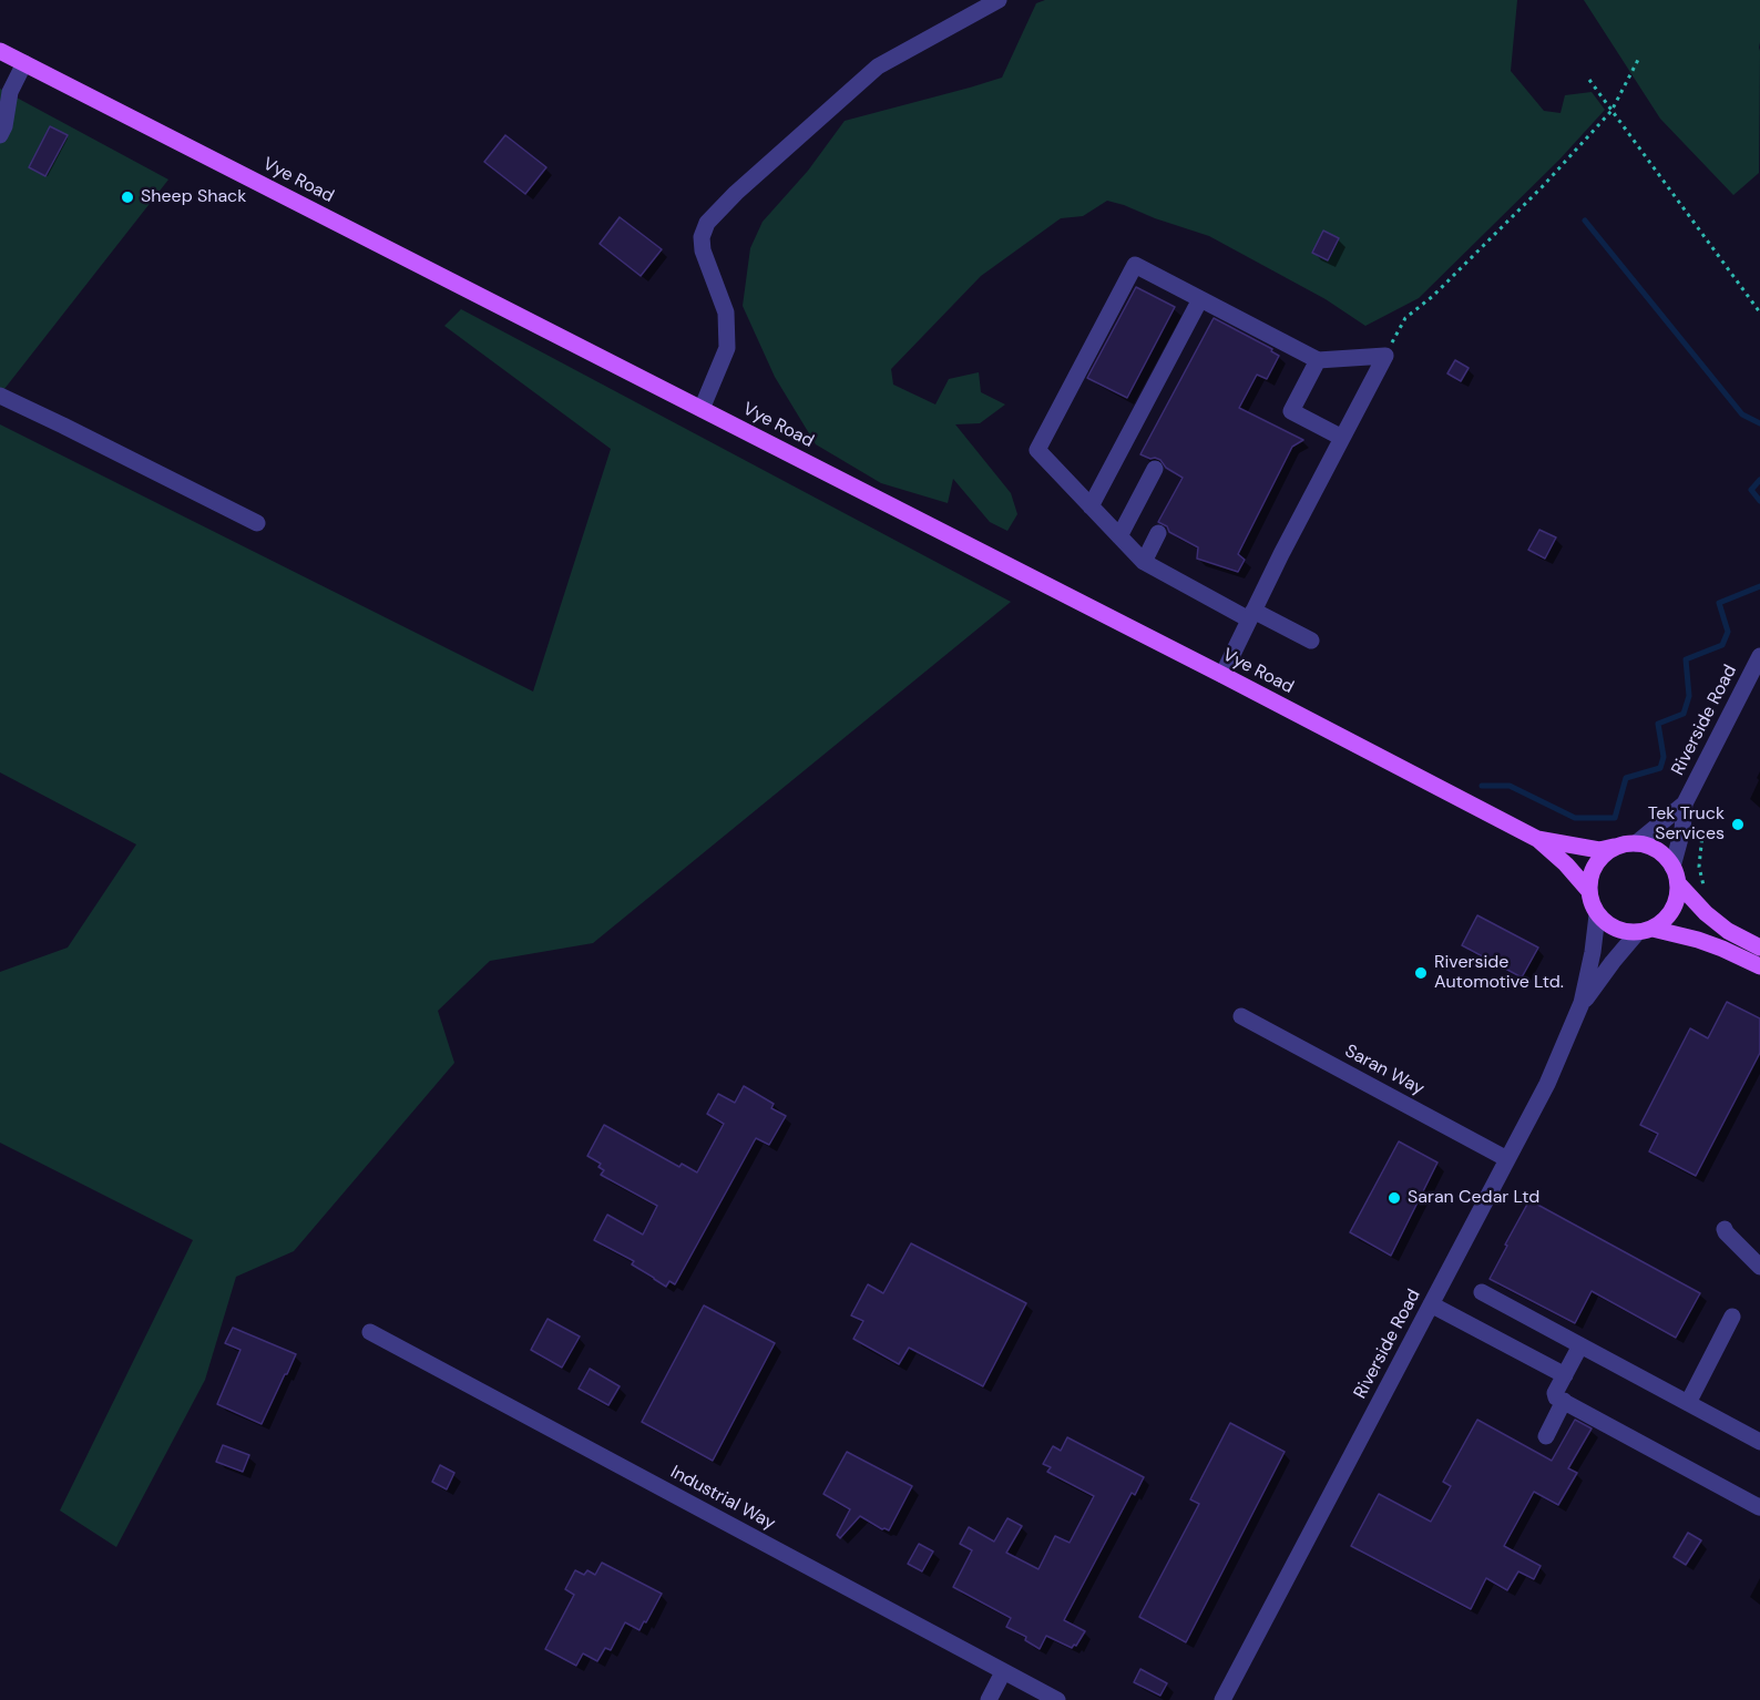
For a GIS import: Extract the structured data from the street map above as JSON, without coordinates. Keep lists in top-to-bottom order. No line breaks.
{"streets":{"main road":["Vye Road"],"street":["Riverside Road","Saran Way","Industrial Way"]},"crossings":[["Vye Road","Riverside Road"],["Riverside Road","Saran Way"]],"places":["Sheep Shack","Tek Truck Services","Riverside Automotive Ltd.","Saran Cedar Ltd"]}
